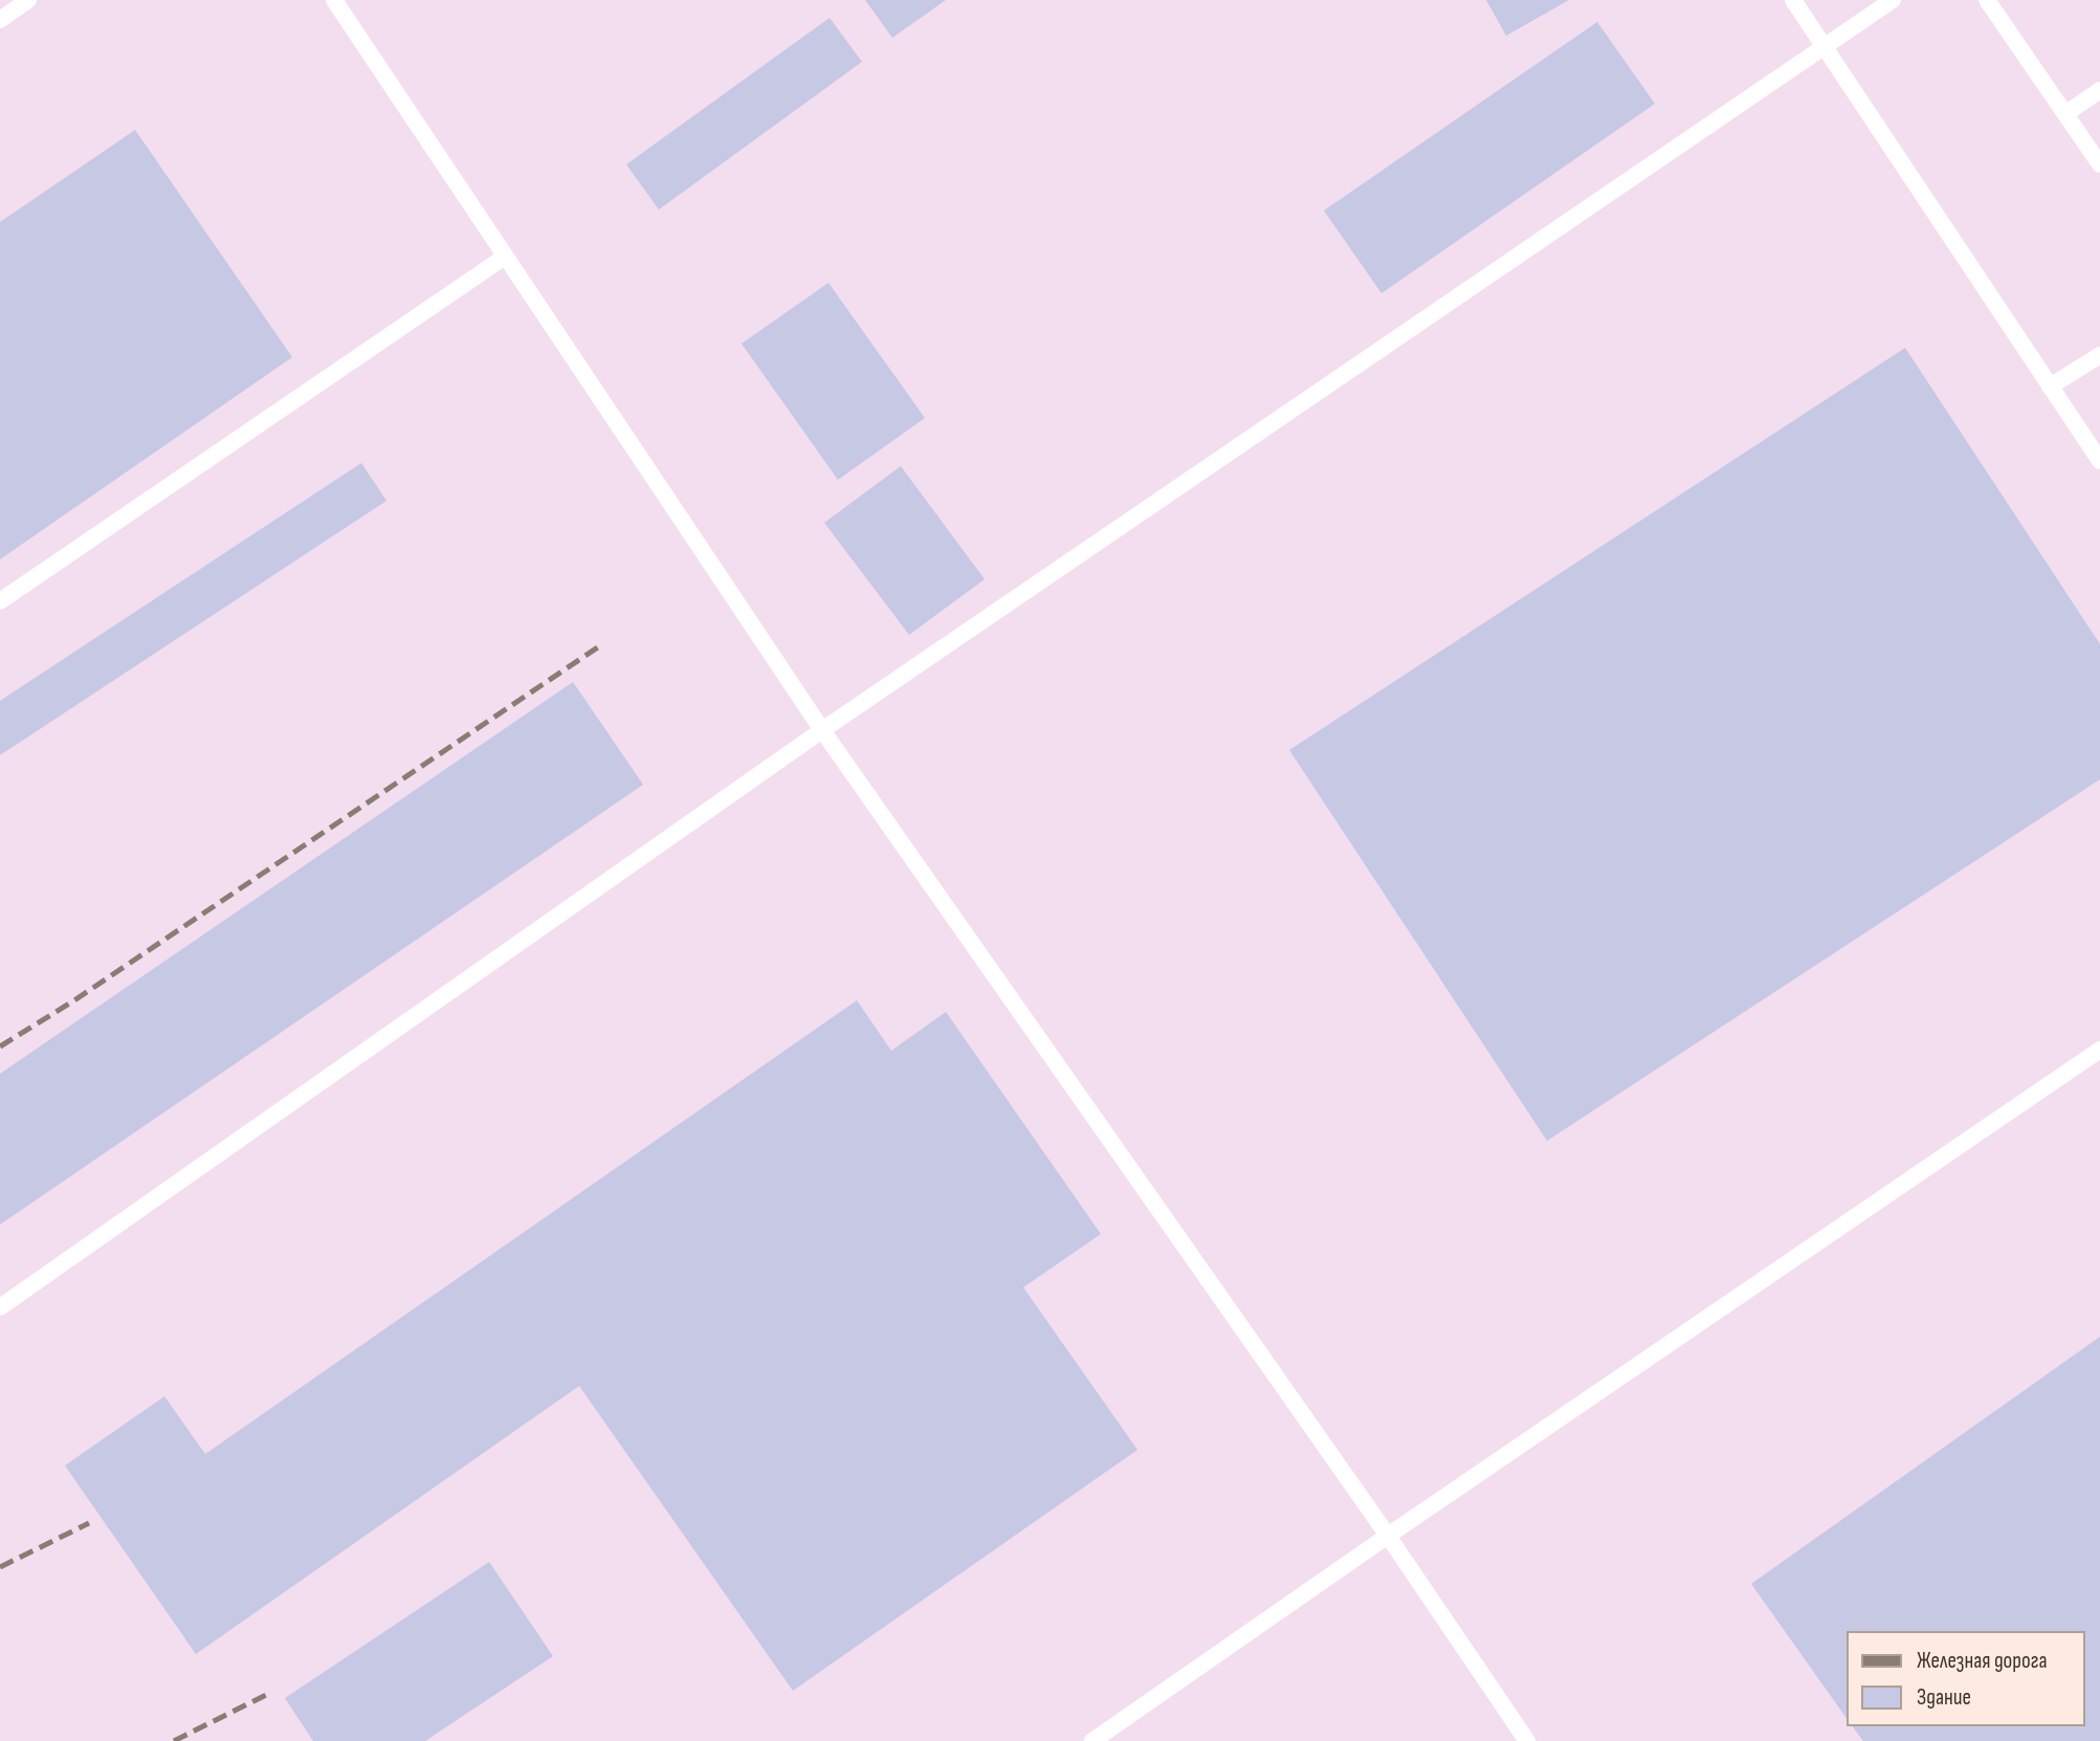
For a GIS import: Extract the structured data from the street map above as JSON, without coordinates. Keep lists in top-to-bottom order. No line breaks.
{"legend":["Железная дорога","Здание"]}
